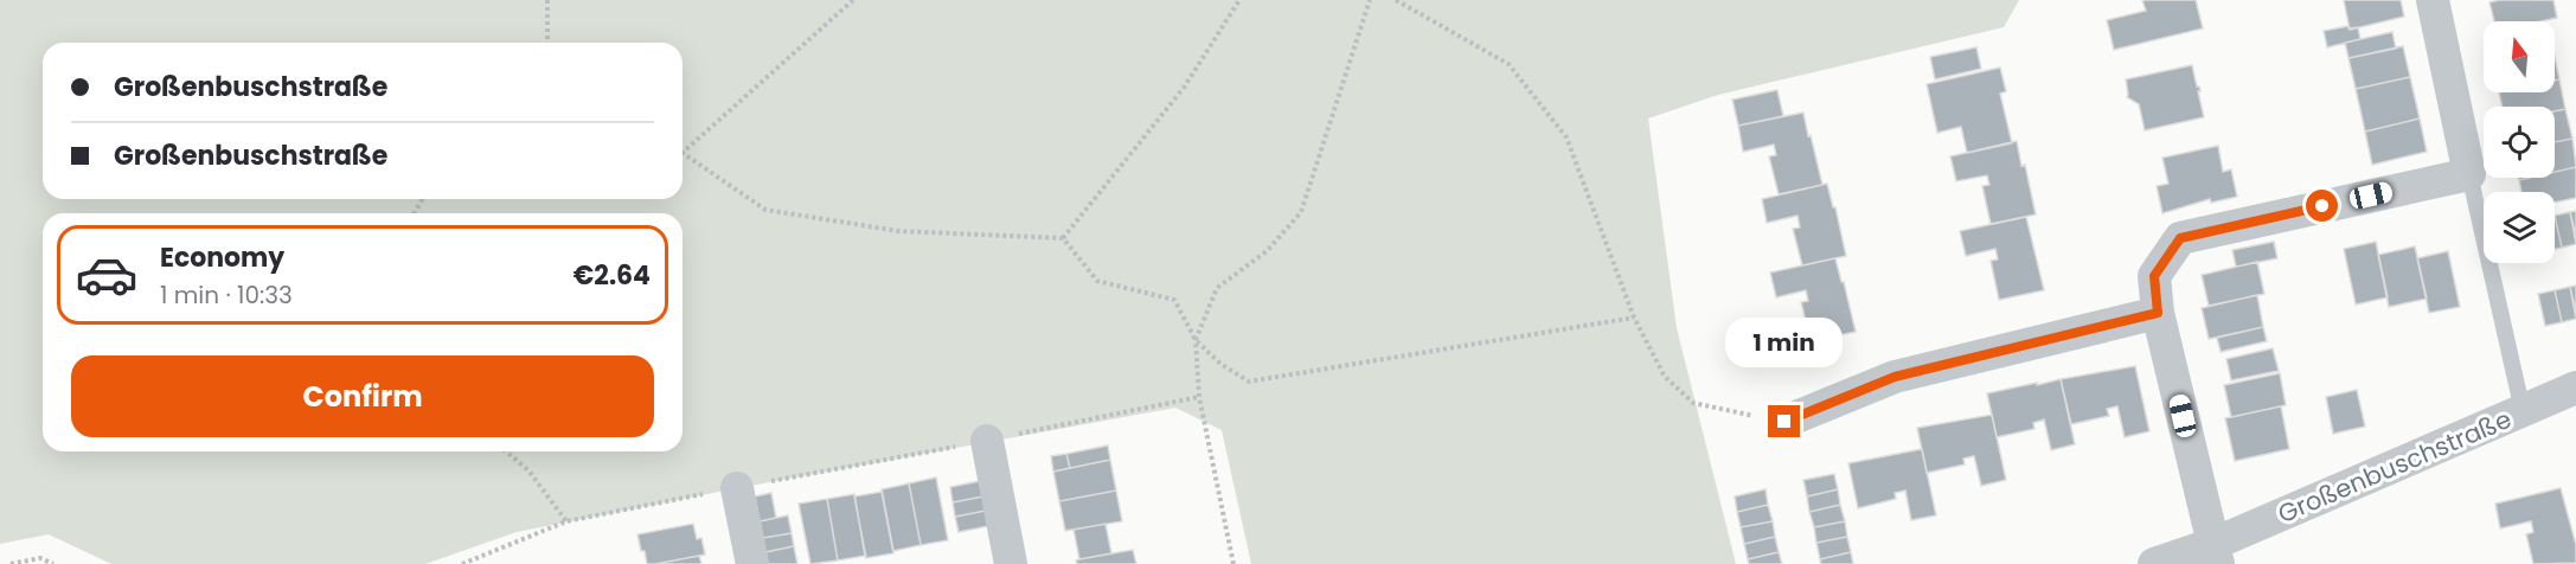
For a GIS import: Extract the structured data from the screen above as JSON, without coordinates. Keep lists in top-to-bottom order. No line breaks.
{"streets":{"street":["Großenbuschstraße"]},"north":"top","page":{"banner":["Großenbuschstraße","Großenbuschstraße"],"list":[{"name":"Economy","note":"1 min · 10:33","value":"€2.64"}],"bubble":"1 min","buttons":"Confirm"}}
